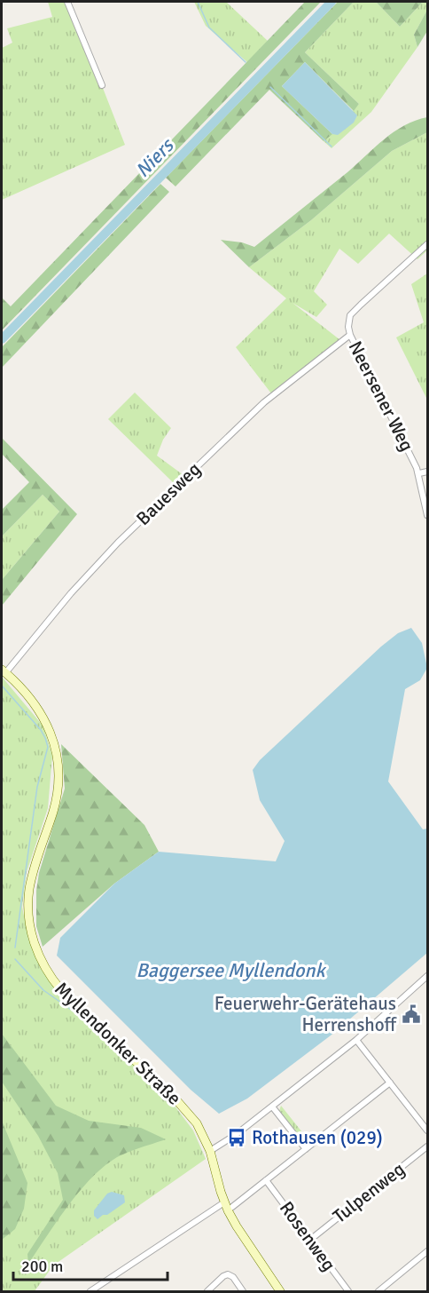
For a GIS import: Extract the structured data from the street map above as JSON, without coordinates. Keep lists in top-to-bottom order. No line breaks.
{"streets":{"street":["Neersener Weg","Bauesweg","Myllendonker Straße","Tulpenweg","Rosenweg"]},"crossings":[["Neersener Weg","Bauesweg"],["Bauesweg","Myllendonker Straße"],["Tulpenweg","Rosenweg"]],"water":["Niers","Baggersee Myllendonk"],"places":{"public building":["Feuerwehr-Gerätehaus Herrenshoff"],"bus stop":["Rothausen (029)"]},"scale_bar":"200 m"}
